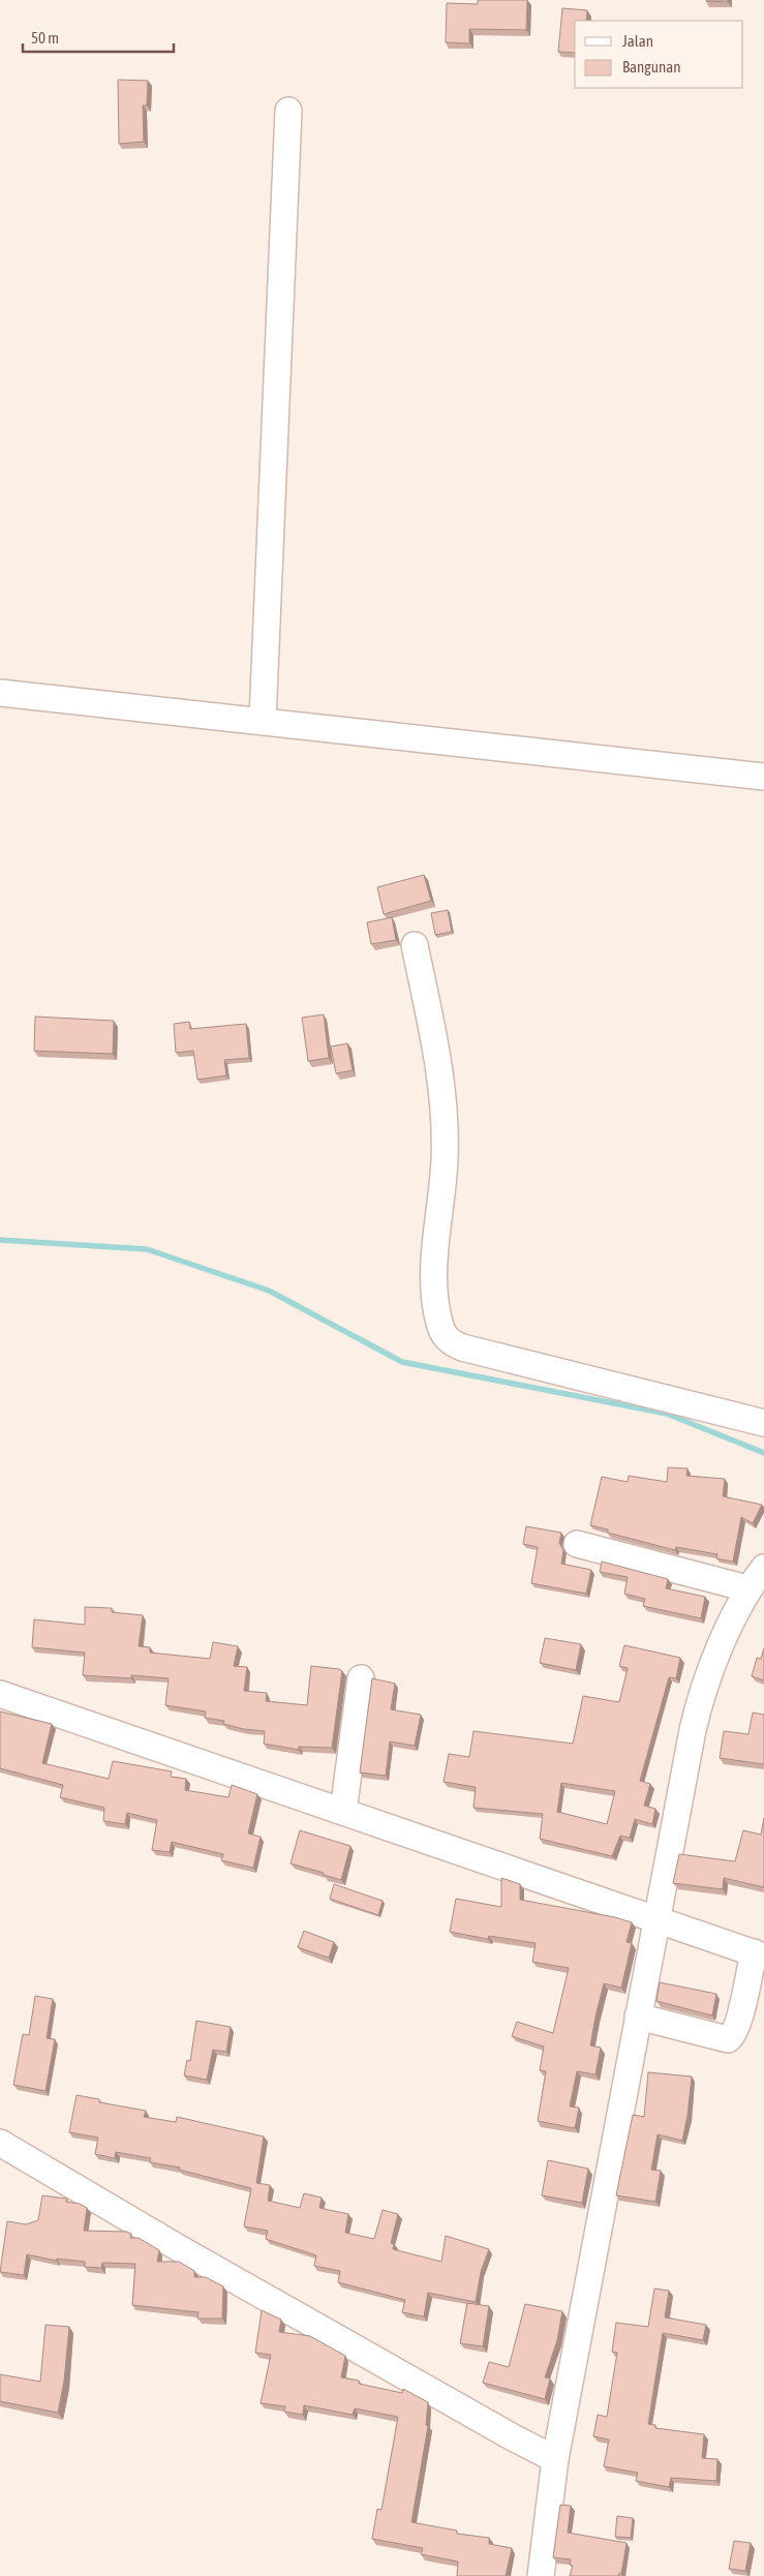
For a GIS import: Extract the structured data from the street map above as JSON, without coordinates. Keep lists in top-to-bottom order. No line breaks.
{"legend":["Jalan","Bangunan"],"scale_bar":"50 m"}
